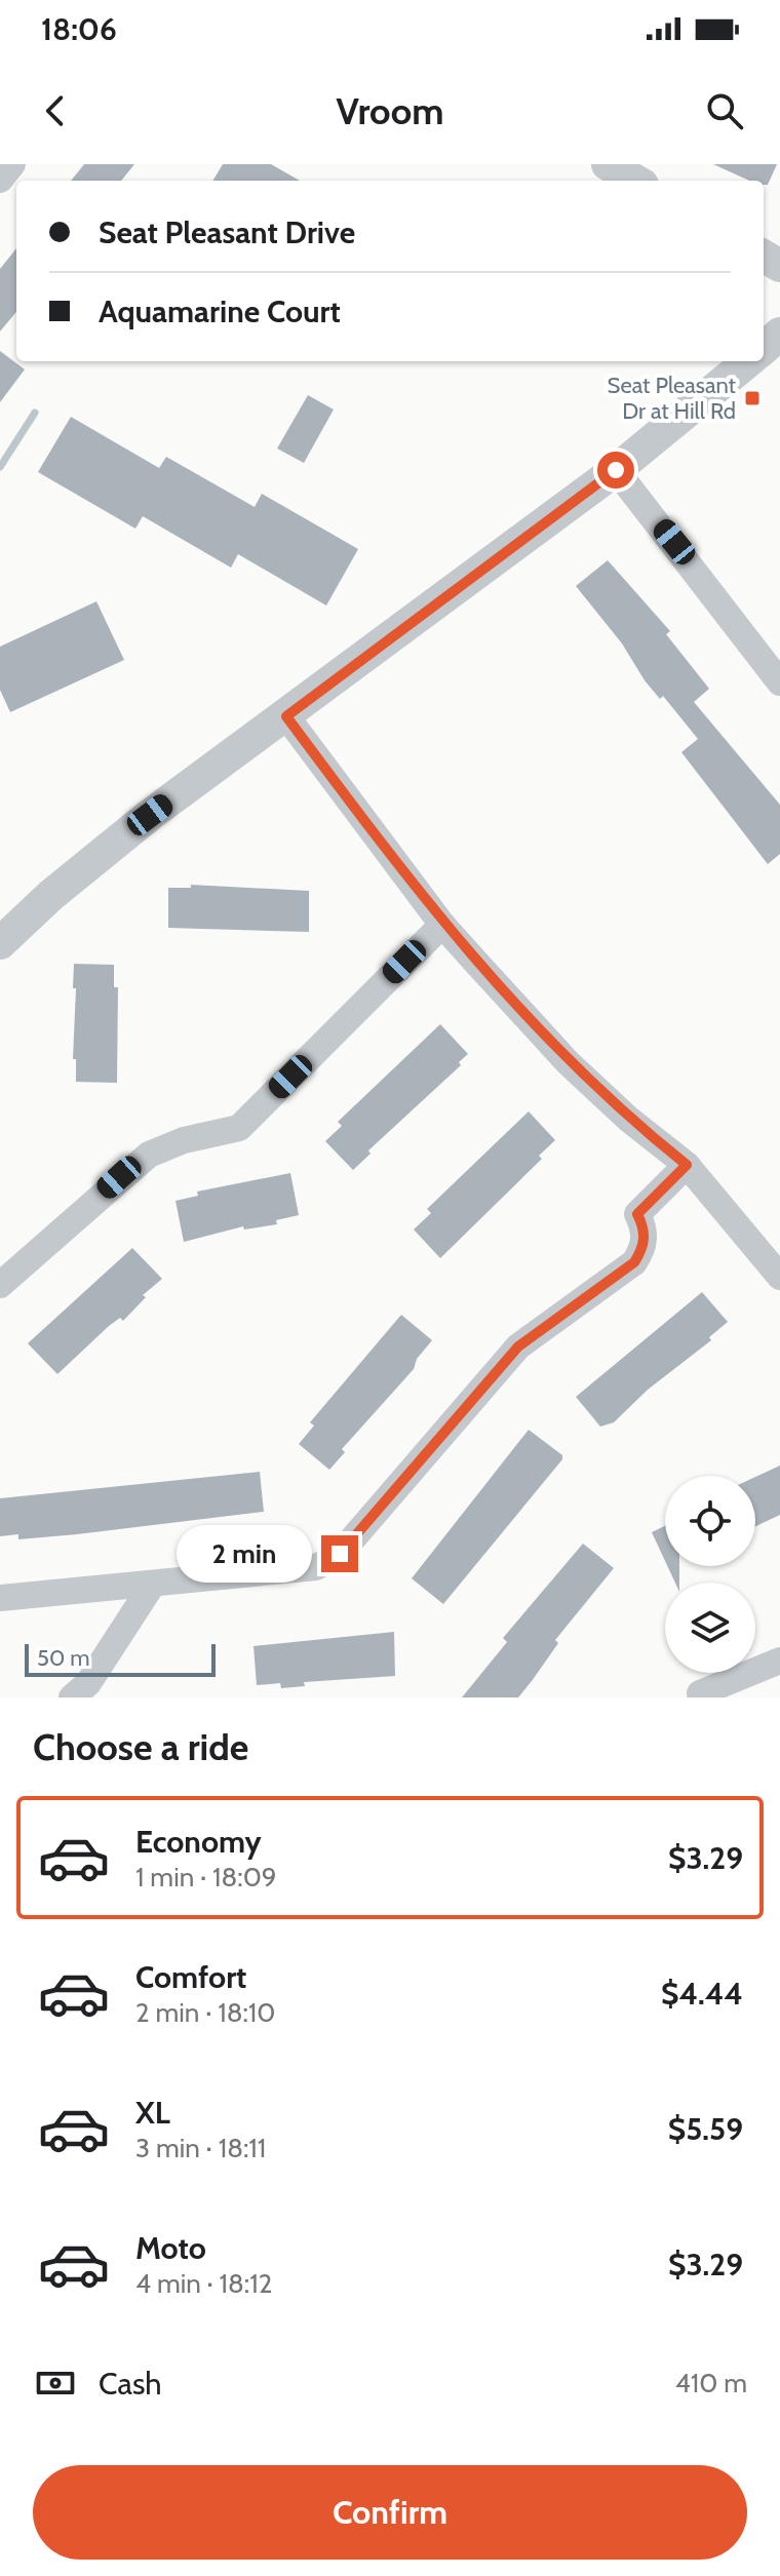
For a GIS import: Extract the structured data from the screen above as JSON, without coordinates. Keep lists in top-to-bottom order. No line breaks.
{"places":{"transit":["Seat Pleasant Dr at Hill Rd"]},"scale_bar":"50 m","page":{"status":"18:06","header":"Vroom","banner":["Seat Pleasant Drive","Aquamarine Court"],"bubble":"2 min","scale":"50 m","heading":"Choose a ride","list":[{"name":"Economy","note":"1 min · 18:09","value":"$3.29"},{"name":"Comfort","note":"2 min · 18:10","value":"$4.44"},{"name":"XL","note":"3 min · 18:11","value":"$5.59"},{"name":"Moto","note":"4 min · 18:12","value":"$3.29"}],"pay":["Cash","410 m"],"buttons":"Confirm"}}
